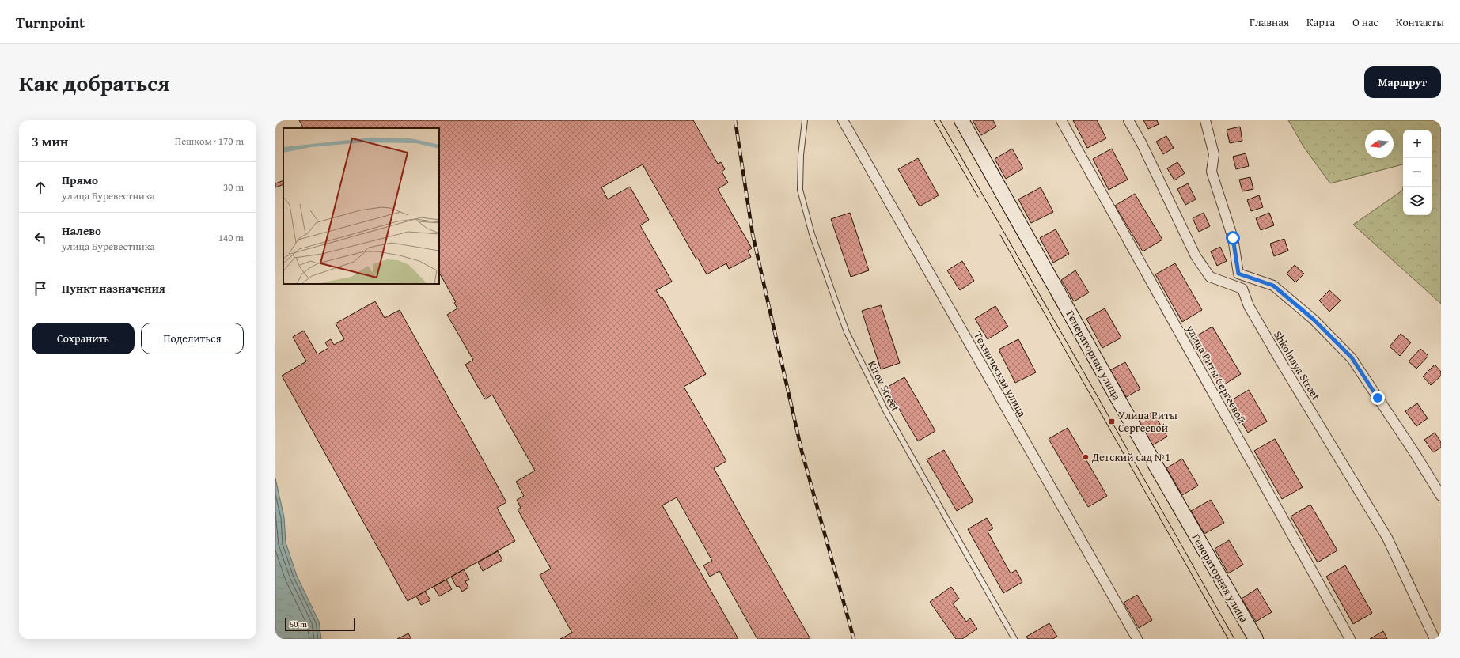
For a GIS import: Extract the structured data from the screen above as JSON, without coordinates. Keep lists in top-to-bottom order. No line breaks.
{"streets":{"main road":["Генераторная улица"],"street":["Shkolnaya Street","Техническая улица","улица Риты Сергеевой"],"lane":["Kirov Street"]},"places":{"transit":["Улица Риты Сергеевой"],"other":["Детский сад №1"]},"scale_bar":"50 m","north":"left","page":{"header":"Turnpoint","nav":["Главная","Карта","О нас","Контакты"],"title":"Как добраться","buttons":["Маршрут",["Сохранить","Поделиться"]],"heading":["3 мин","Пешком · 170 m"],"map_buttons":["+","−"],"list":[["Прямо","улица Буревестника","30 m"],["Налево","улица Буревестника","140 m"],"Пункт назначения"],"scale":"50 m"}}
